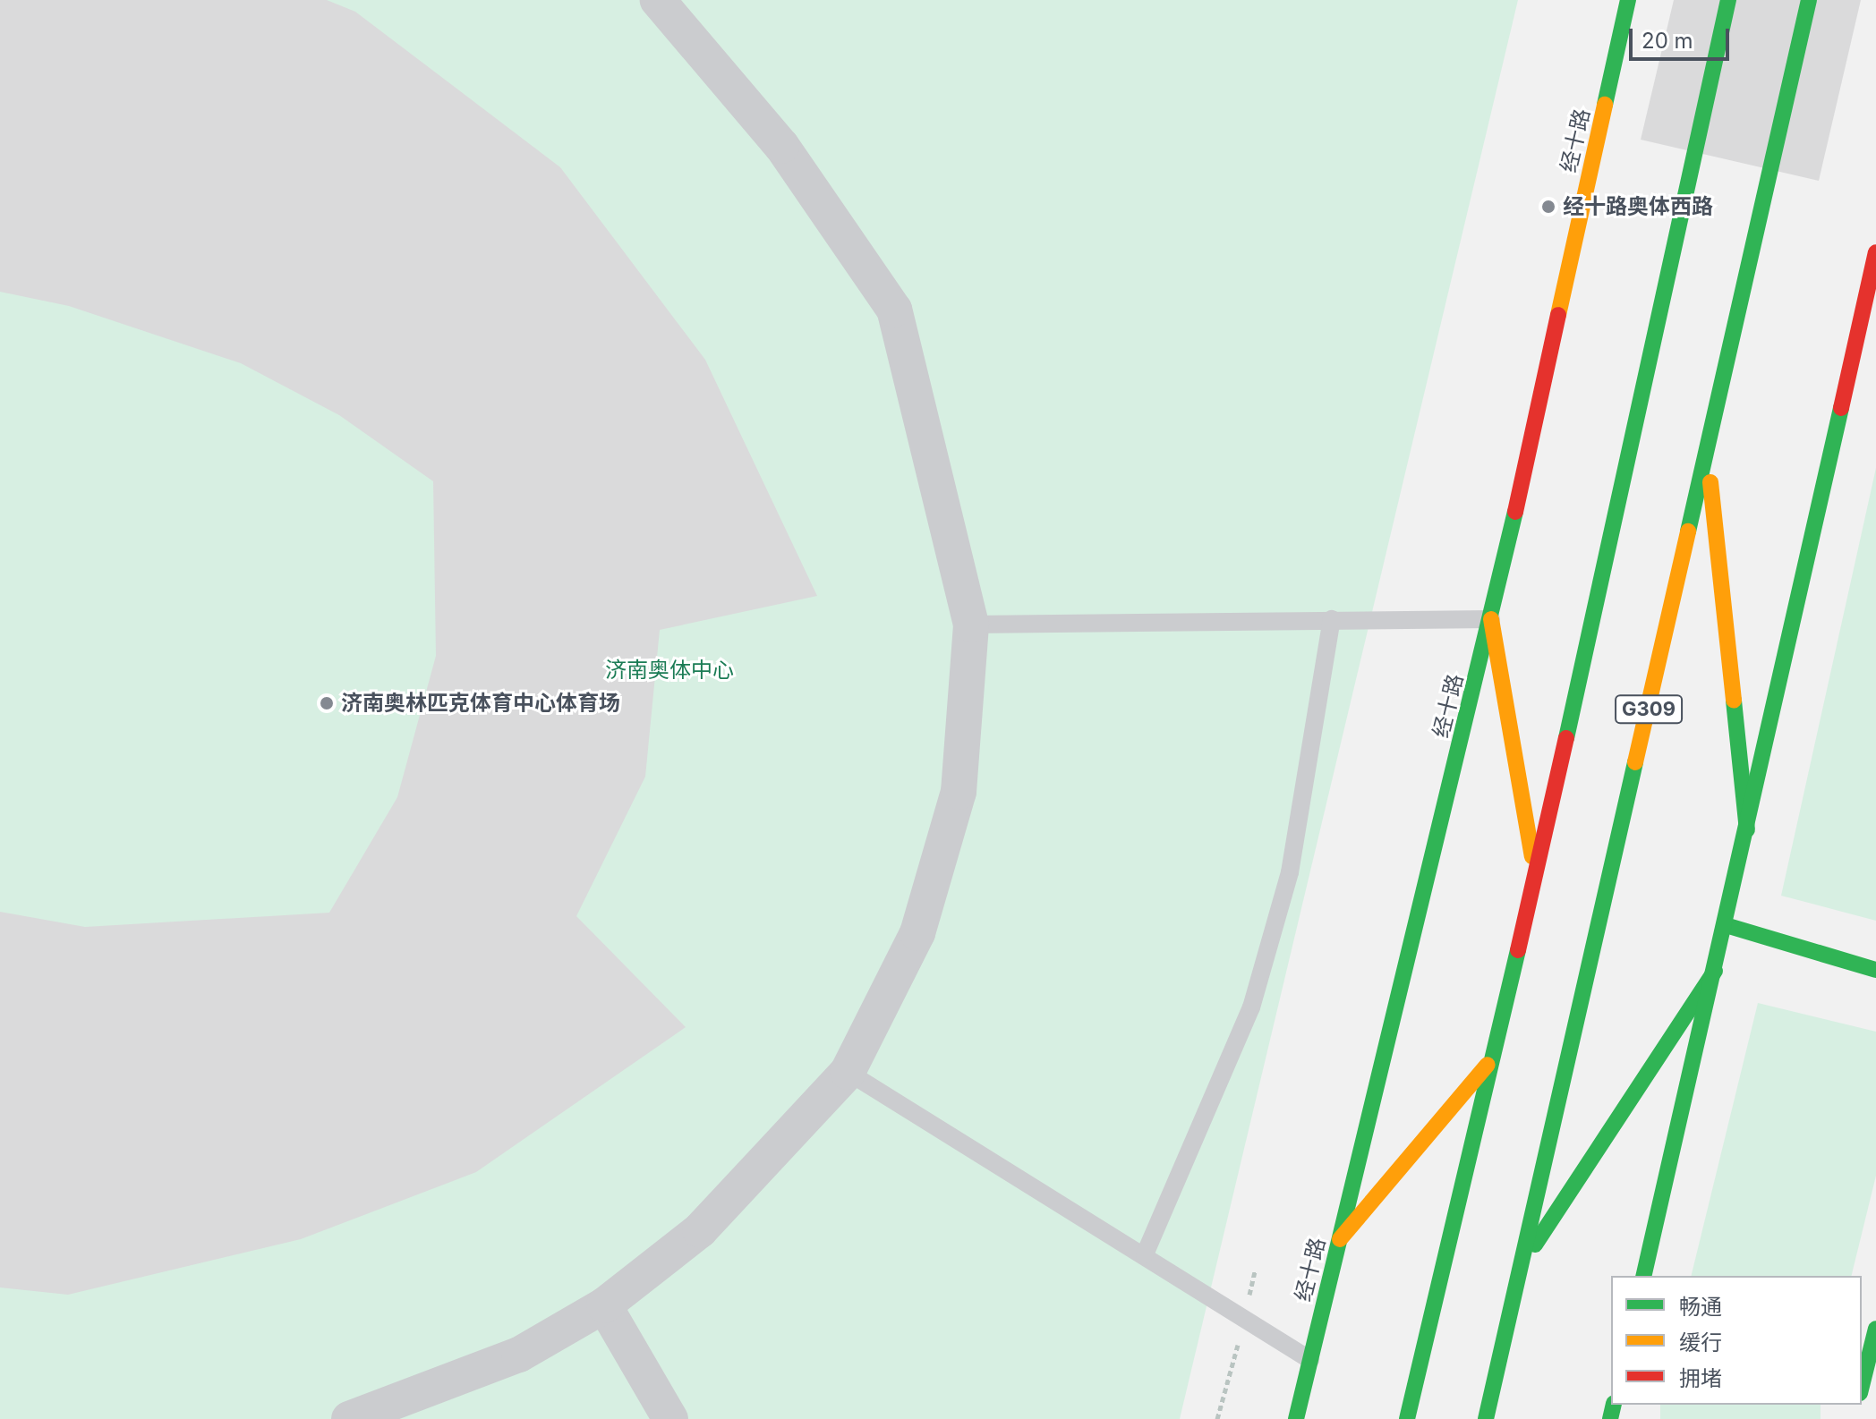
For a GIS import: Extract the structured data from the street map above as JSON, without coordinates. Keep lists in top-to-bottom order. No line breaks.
{"streets":{"main road":["经十路","G309"]},"parks":["济南奥体中心"],"places":["经十路奥体西路","济南奥林匹克体育中心体育场"],"legend":["畅通","缓行","拥堵"],"scale_bar":"20 m"}
